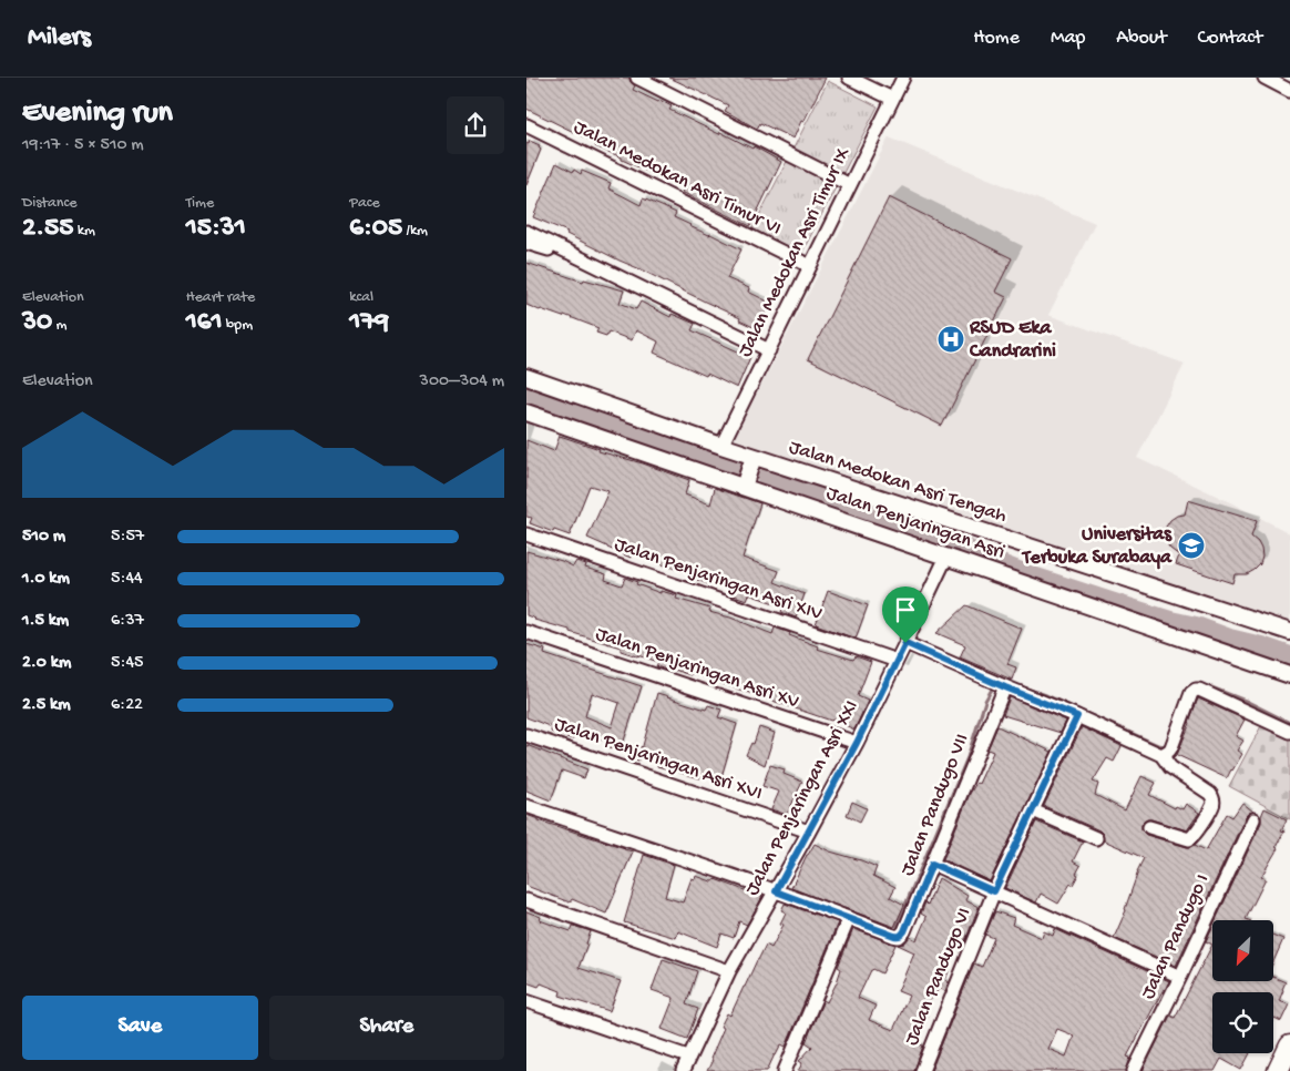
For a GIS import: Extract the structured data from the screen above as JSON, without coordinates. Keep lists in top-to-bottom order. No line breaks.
{"streets":{"street":["Jalan Medokan Asri Timur VI","Jalan Medokan Asri Timur IX","Jalan Medokan Asri Tengah","Jalan Penjaringan Asri","Jalan Penjaringan Asri XIV","Jalan Penjaringan Asri XV","Jalan Penjaringan Asri XVI","Jalan Penjaringan Asri XXI","Jalan Pandugo VII","Jalan Pandugo I","Jalan Pandugo VI"]},"crossings":[["Jalan Medokan Asri Timur VI","Jalan Medokan Asri Timur IX"],["Jalan Medokan Asri Timur IX","Jalan Medokan Asri Tengah"],["Jalan Penjaringan Asri","Jalan Penjaringan Asri XXI"],["Jalan Penjaringan Asri XIV","Jalan Penjaringan Asri XXI"],["Jalan Penjaringan Asri XV","Jalan Penjaringan Asri XXI"],["Jalan Penjaringan Asri XVI","Jalan Penjaringan Asri XXI"]],"places":{"hospital":["RSUD Eka Candrarini"],"school or university":["Universitas Terbuka Surabaya"]},"north":"bottom left","page":{"header":"Milers","nav":["Home","Map","About","Contact"],"heading":["Evening run","19:17 · 5 × 510 m"],"stats":[["Distance","2.55 km"],["Time","15:31"],["Pace","6:05 /km"],["Elevation","30 m"],["Heart rate","161 bpm"],["kcal","179"]],"chart":["Elevation","300–304 m"],"list":[{"name":"510 m","note":"5:57"},{"name":"1.0 km","note":"5:44"},{"name":"1.5 km","note":"6:37"},{"name":"2.0 km","note":"5:45"},{"name":"2.5 km","note":"6:22"}],"buttons":["Save","Share"]}}
